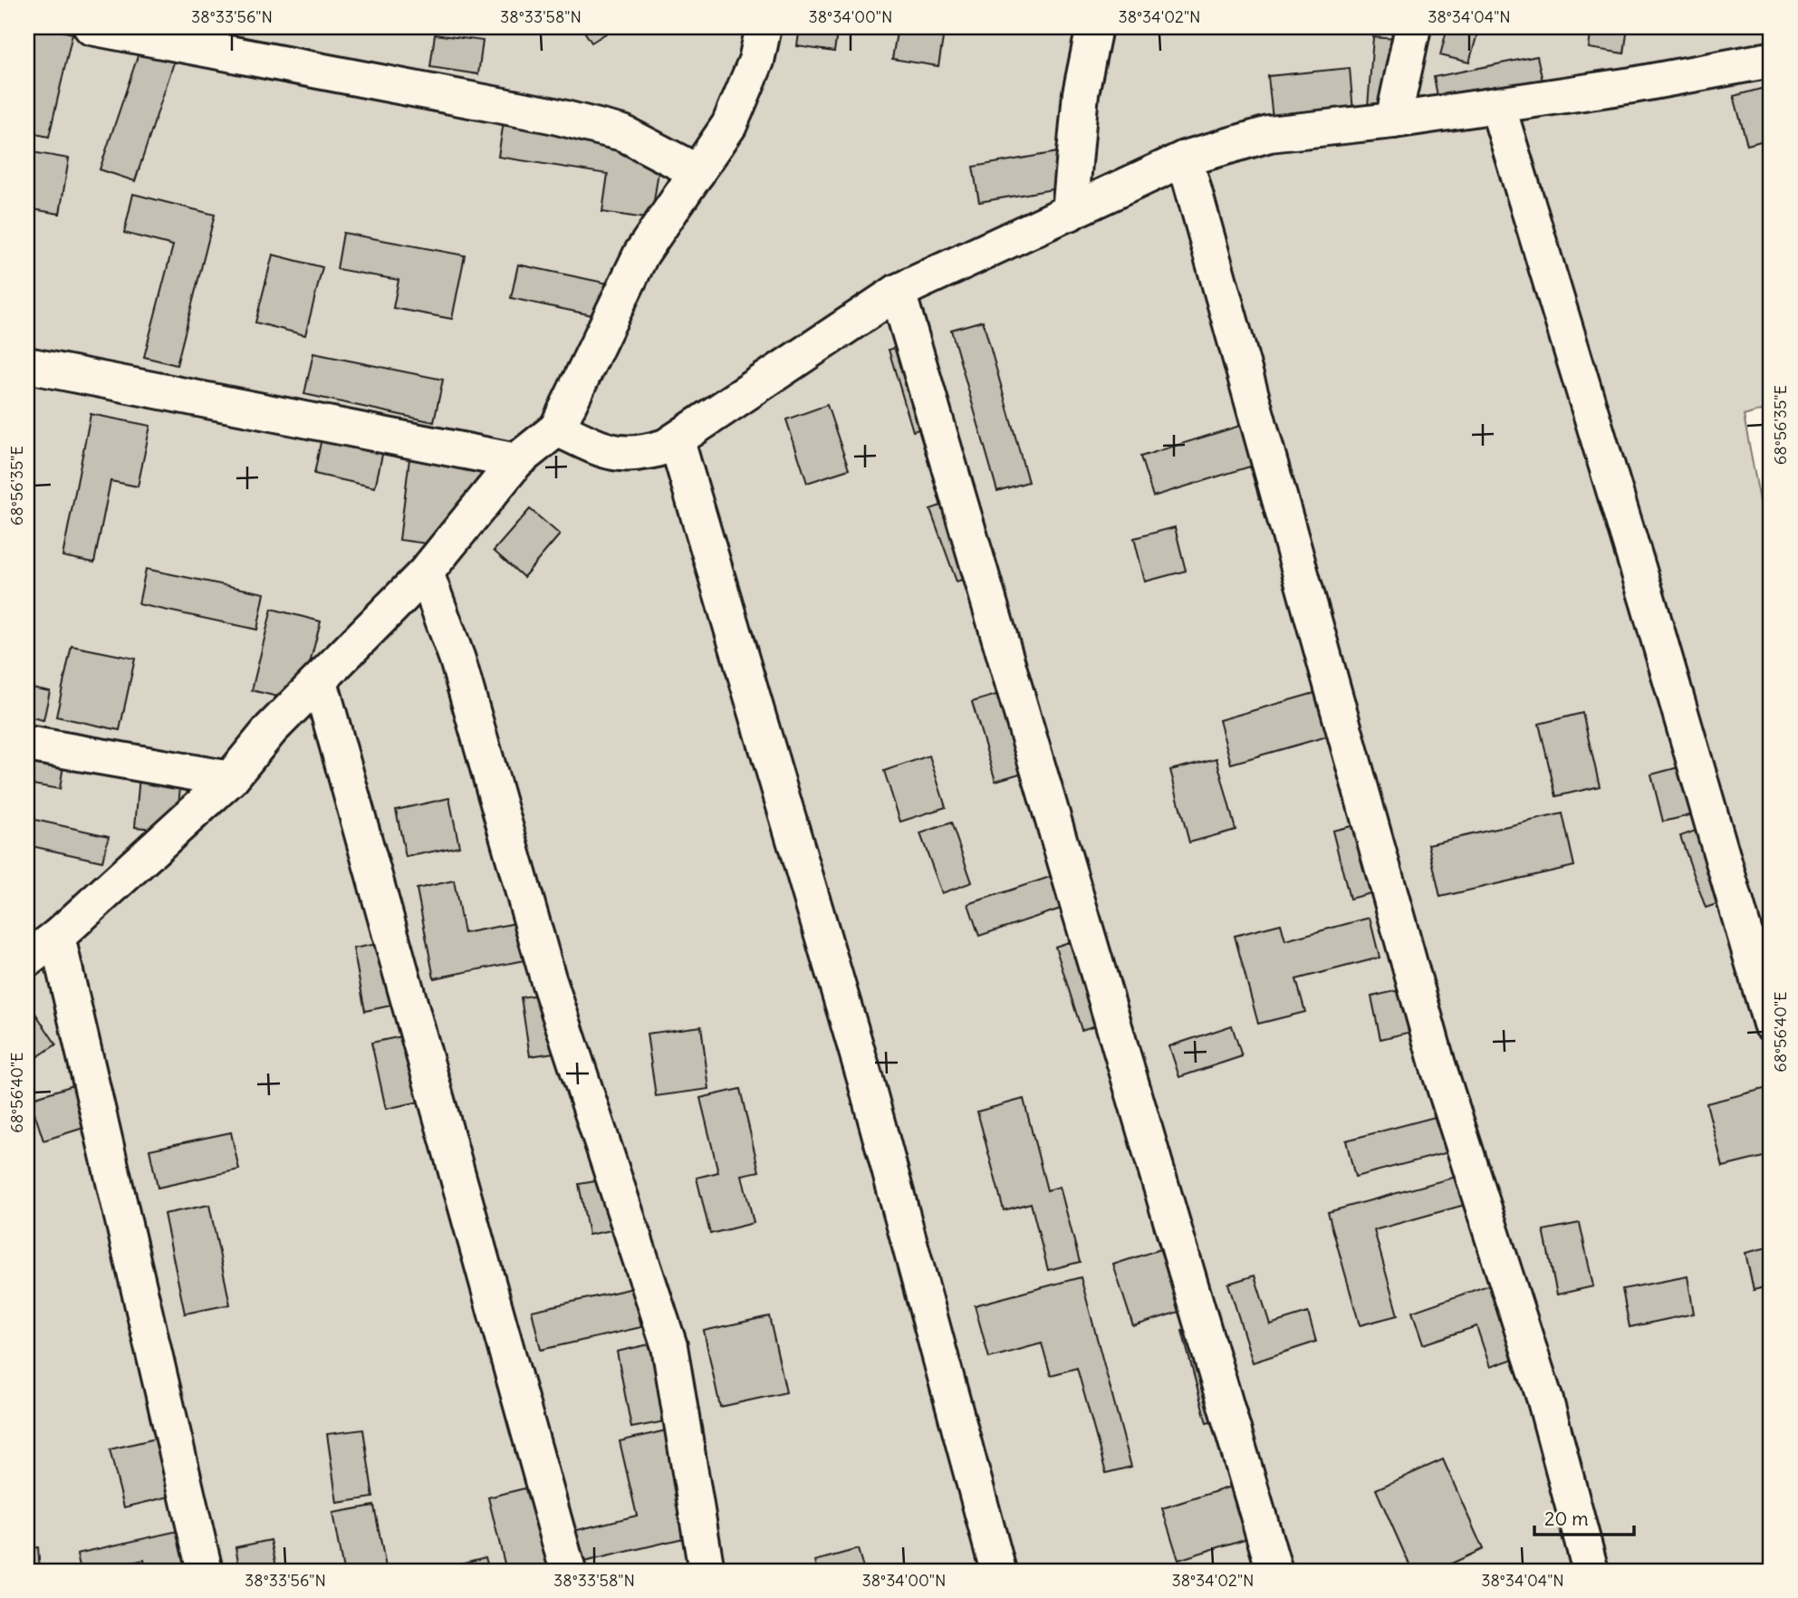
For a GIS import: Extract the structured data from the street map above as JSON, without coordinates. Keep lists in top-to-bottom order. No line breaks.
{"scale_bar":"20 m","coordinates":["38°33'56\"N","38°33'58\"N","38°34'00\"N","38°34'02\"N","38°34'04\"N","68°56'35\"E","68°56'40\"E"]}
